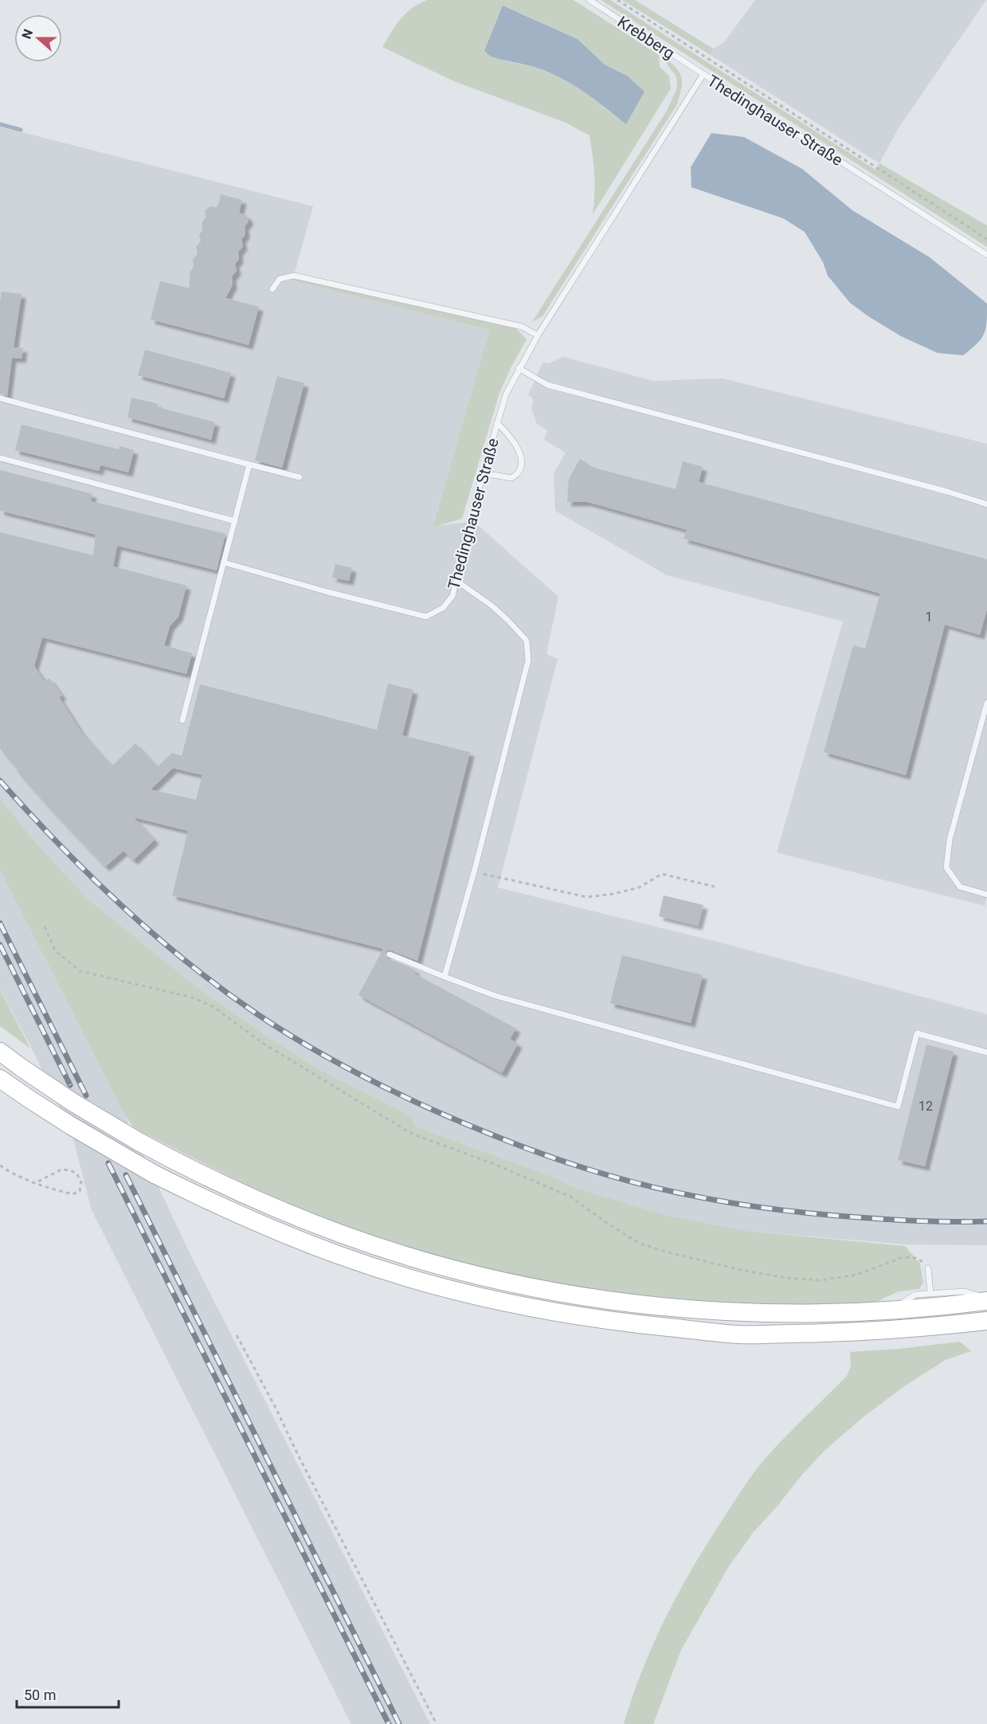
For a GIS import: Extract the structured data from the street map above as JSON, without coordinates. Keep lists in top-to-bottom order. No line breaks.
{"streets":{"lane":["Krebberg","Thedinghauser Straße"]},"crossings":[["Krebberg","Thedinghauser Straße"]],"house_numbers":["1","12"],"scale_bar":"50 m","north":"left"}
